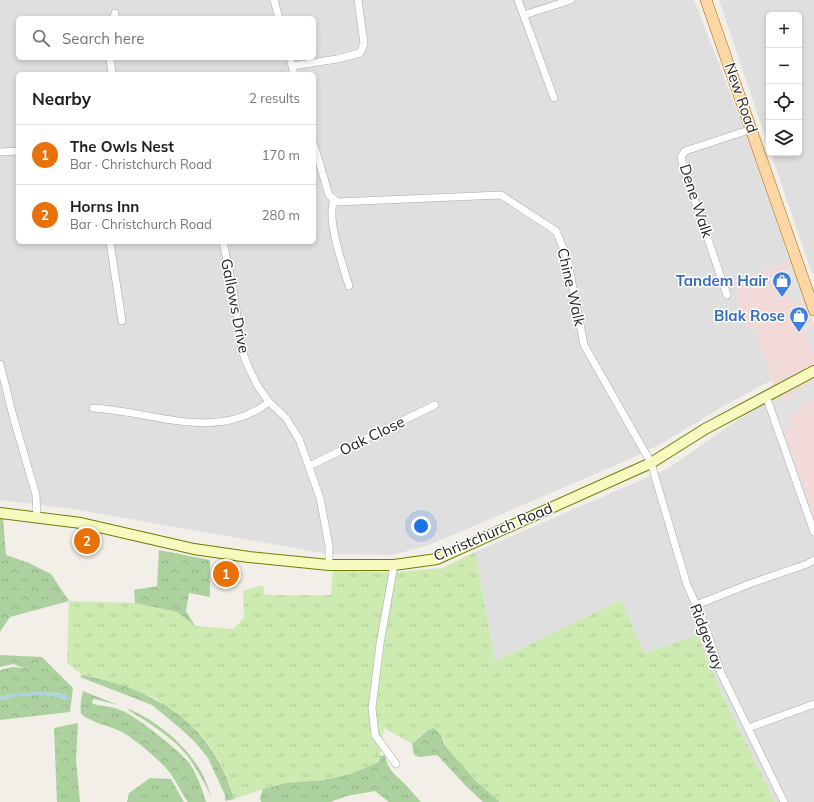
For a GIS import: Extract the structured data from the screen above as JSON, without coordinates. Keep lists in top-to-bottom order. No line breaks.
{"streets":{"main road":["New Road","Christchurch Road"],"street":["Dene Walk","Chine Walk","Gallows Drive","Oak Close","Ridgeway"]},"crossings":[["New Road","Dene Walk"],["Chine Walk","Christchurch Road"],["Chine Walk","Ridgeway"],["Gallows Drive","Oak Close"],["Gallows Drive","Christchurch Road"],["Christchurch Road","Ridgeway"]],"places":{"shop":["Tandem Hair","Blak Rose"]},"page":{"map_buttons":["+","−"],"search":"Search here","heading":["Nearby","2 results"],"list":[{"mark":"1","name":"The Owls Nest","note":"Bar · Christchurch Road","value":"170 m"},{"mark":"2","name":"Horns Inn","note":"Bar · Christchurch Road","value":"280 m"}],"pins":["2","1"]}}
